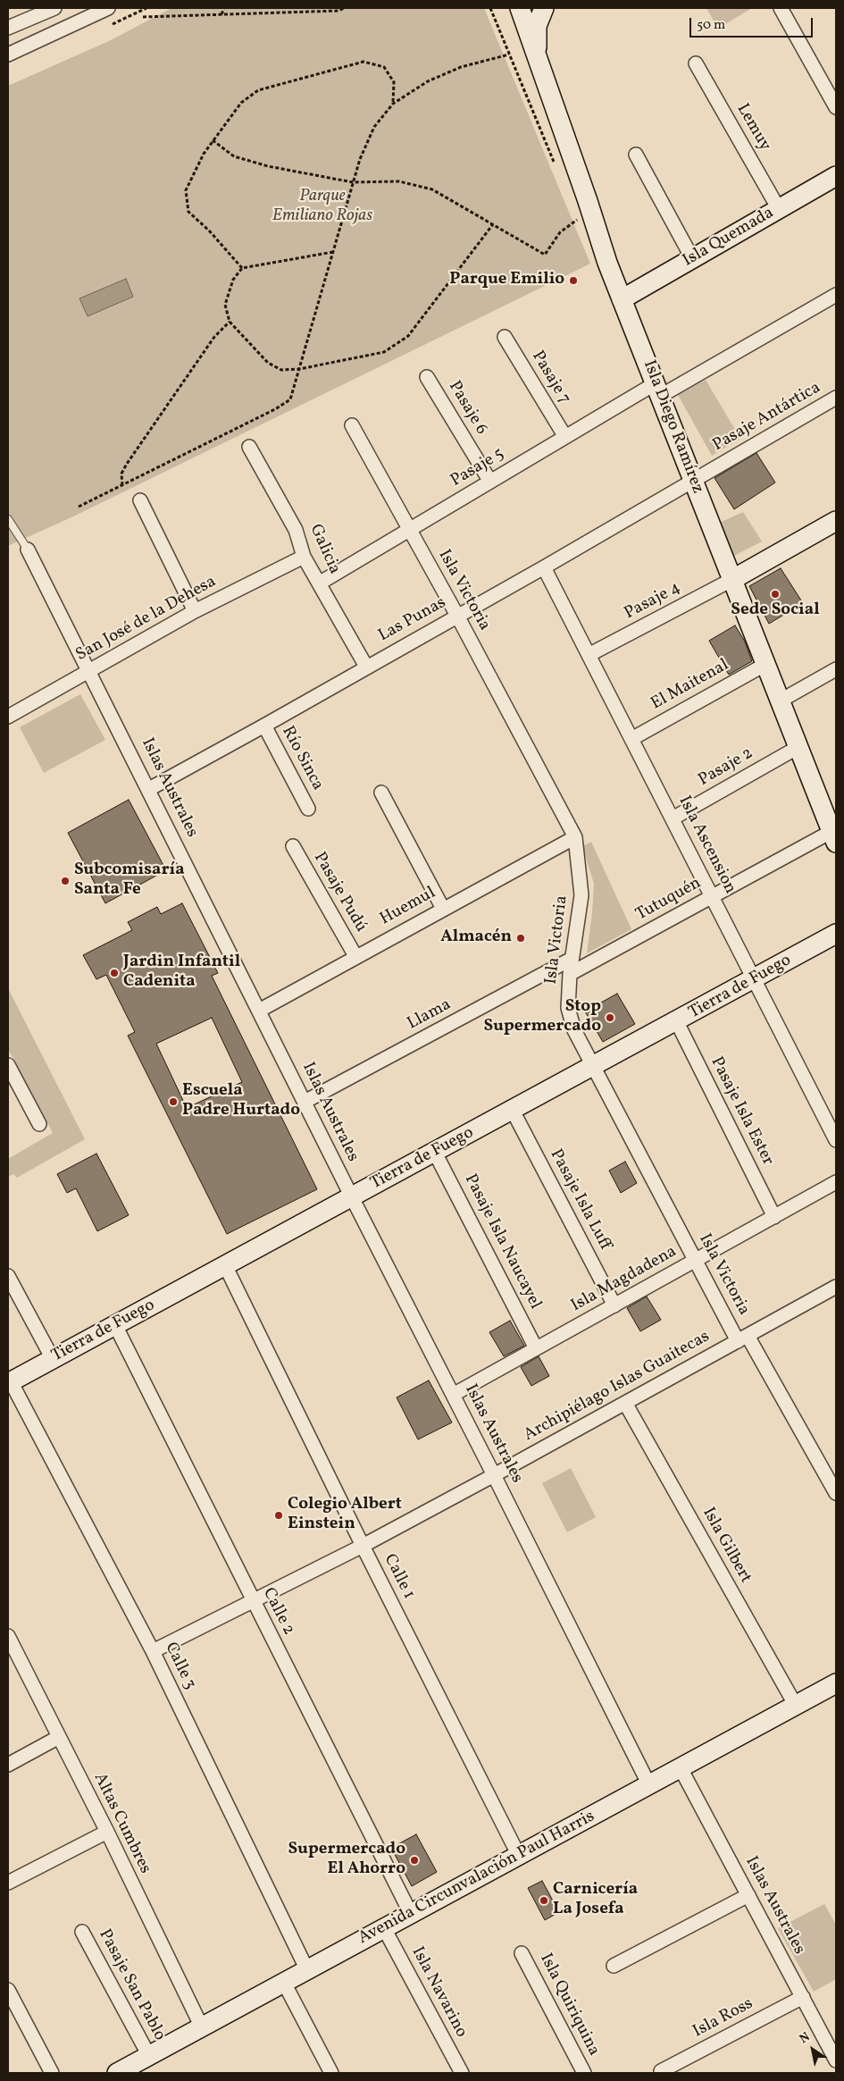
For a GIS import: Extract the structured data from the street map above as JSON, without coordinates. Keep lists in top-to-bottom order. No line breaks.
{"streets":{"street":["Lemuy","Isla Quemada","Pasaje 7","Pasaje 6","Pasaje Antártica","Isla Diego Ramírez","Pasaje 5","Galicia","Isla Victoria","Pasaje 4","San José de la Dehesa","Las Punas","El Maitenal","Río Sinca","Pasaje 2","Islas Australes","Isla Ascension","Pasaje Pudú","Tutuquén","Huemul","Tierra de Fuego","Llama","Pasaje Isla Ester","Pasaje Isla Luff","Pasaje Isla Naucayel","Isla Magdadena","Archipiélago Islas Guaitecas","Isla Gilbert","Calle 1","Calle 2","Calle 3","Altas Cumbres","Avenida Circunvalación Paul Harris","Pasaje San Pablo","Isla Navarino","Isla Quiriquina","Isla Ross"]},"crossings":[["Lemuy","Isla Quemada"],["Isla Quemada","Isla Diego Ramírez"],["Pasaje 7","Pasaje 5"],["Pasaje 6","Pasaje 5"],["Pasaje Antártica","Isla Diego Ramírez"],["Pasaje Antártica","Las Punas"],["Isla Diego Ramírez","Pasaje 5"],["Isla Diego Ramírez","Pasaje 4"],["Isla Diego Ramírez","Las Punas"],["Isla Diego Ramírez","El Maitenal"],["Isla Diego Ramírez","Pasaje 2"],["Isla Diego Ramírez","Tutuquén"],["Pasaje 5","Galicia"],["Pasaje 5","Isla Victoria"],["Galicia","San José de la Dehesa"],["Galicia","Las Punas"],["Isla Victoria","Las Punas"],["Isla Victoria","Tutuquén"],["Isla Victoria","Huemul"],["Isla Victoria","Tierra de Fuego"],["Isla Victoria","Llama"],["Isla Victoria","Isla Magdadena"],["Isla Victoria","Archipiélago Islas Guaitecas"],["Pasaje 4","Isla Ascension"],["San José de la Dehesa","Islas Australes"],["Las Punas","Río Sinca"],["Las Punas","Islas Australes"],["Las Punas","Isla Ascension"],["El Maitenal","Isla Ascension"],["Pasaje 2","Isla Ascension"],["Islas Australes","Huemul"],["Islas Australes","Tierra de Fuego"],["Islas Australes","Llama"],["Islas Australes","Isla Magdadena"],["Islas Australes","Archipiélago Islas Guaitecas"],["Islas Australes","Avenida Circunvalación Paul Harris"],["Islas Australes","Isla Ross"],["Isla Ascension","Tutuquén"],["Isla Ascension","Tierra de Fuego"],["Pasaje Pudú","Huemul"],["Tierra de Fuego","Pasaje Isla Ester"],["Tierra de Fuego","Pasaje Isla Luff"],["Tierra de Fuego","Pasaje Isla Naucayel"],["Tierra de Fuego","Calle 1"],["Tierra de Fuego","Calle 2"],["Tierra de Fuego","Calle 3"],["Pasaje Isla Ester","Isla Magdadena"],["Pasaje Isla Luff","Isla Magdadena"],["Pasaje Isla Naucayel","Isla Magdadena"],["Archipiélago Islas Guaitecas","Isla Gilbert"],["Archipiélago Islas Guaitecas","Calle 1"],["Archipiélago Islas Guaitecas","Calle 2"],["Archipiélago Islas Guaitecas","Calle 3"],["Isla Gilbert","Avenida Circunvalación Paul Harris"],["Calle 1","Avenida Circunvalación Paul Harris"],["Calle 2","Avenida Circunvalación Paul Harris"],["Calle 3","Avenida Circunvalación Paul Harris"],["Altas Cumbres","Avenida Circunvalación Paul Harris"],["Avenida Circunvalación Paul Harris","Pasaje San Pablo"],["Avenida Circunvalación Paul Harris","Isla Navarino"]],"parks":["Parque Emiliano Rojas"],"places":["Parque Emilio","Sede Social","Subcomisaría Santa Fe","Almacén","Jardin Infantil Cadenita","Stop Supermercado","Escuela Padre Hurtado","Colegio Albert Einstein","Supermercado El Ahorro","Carnicería La Josefa"],"scale_bar":"50 m","north":"top left"}
